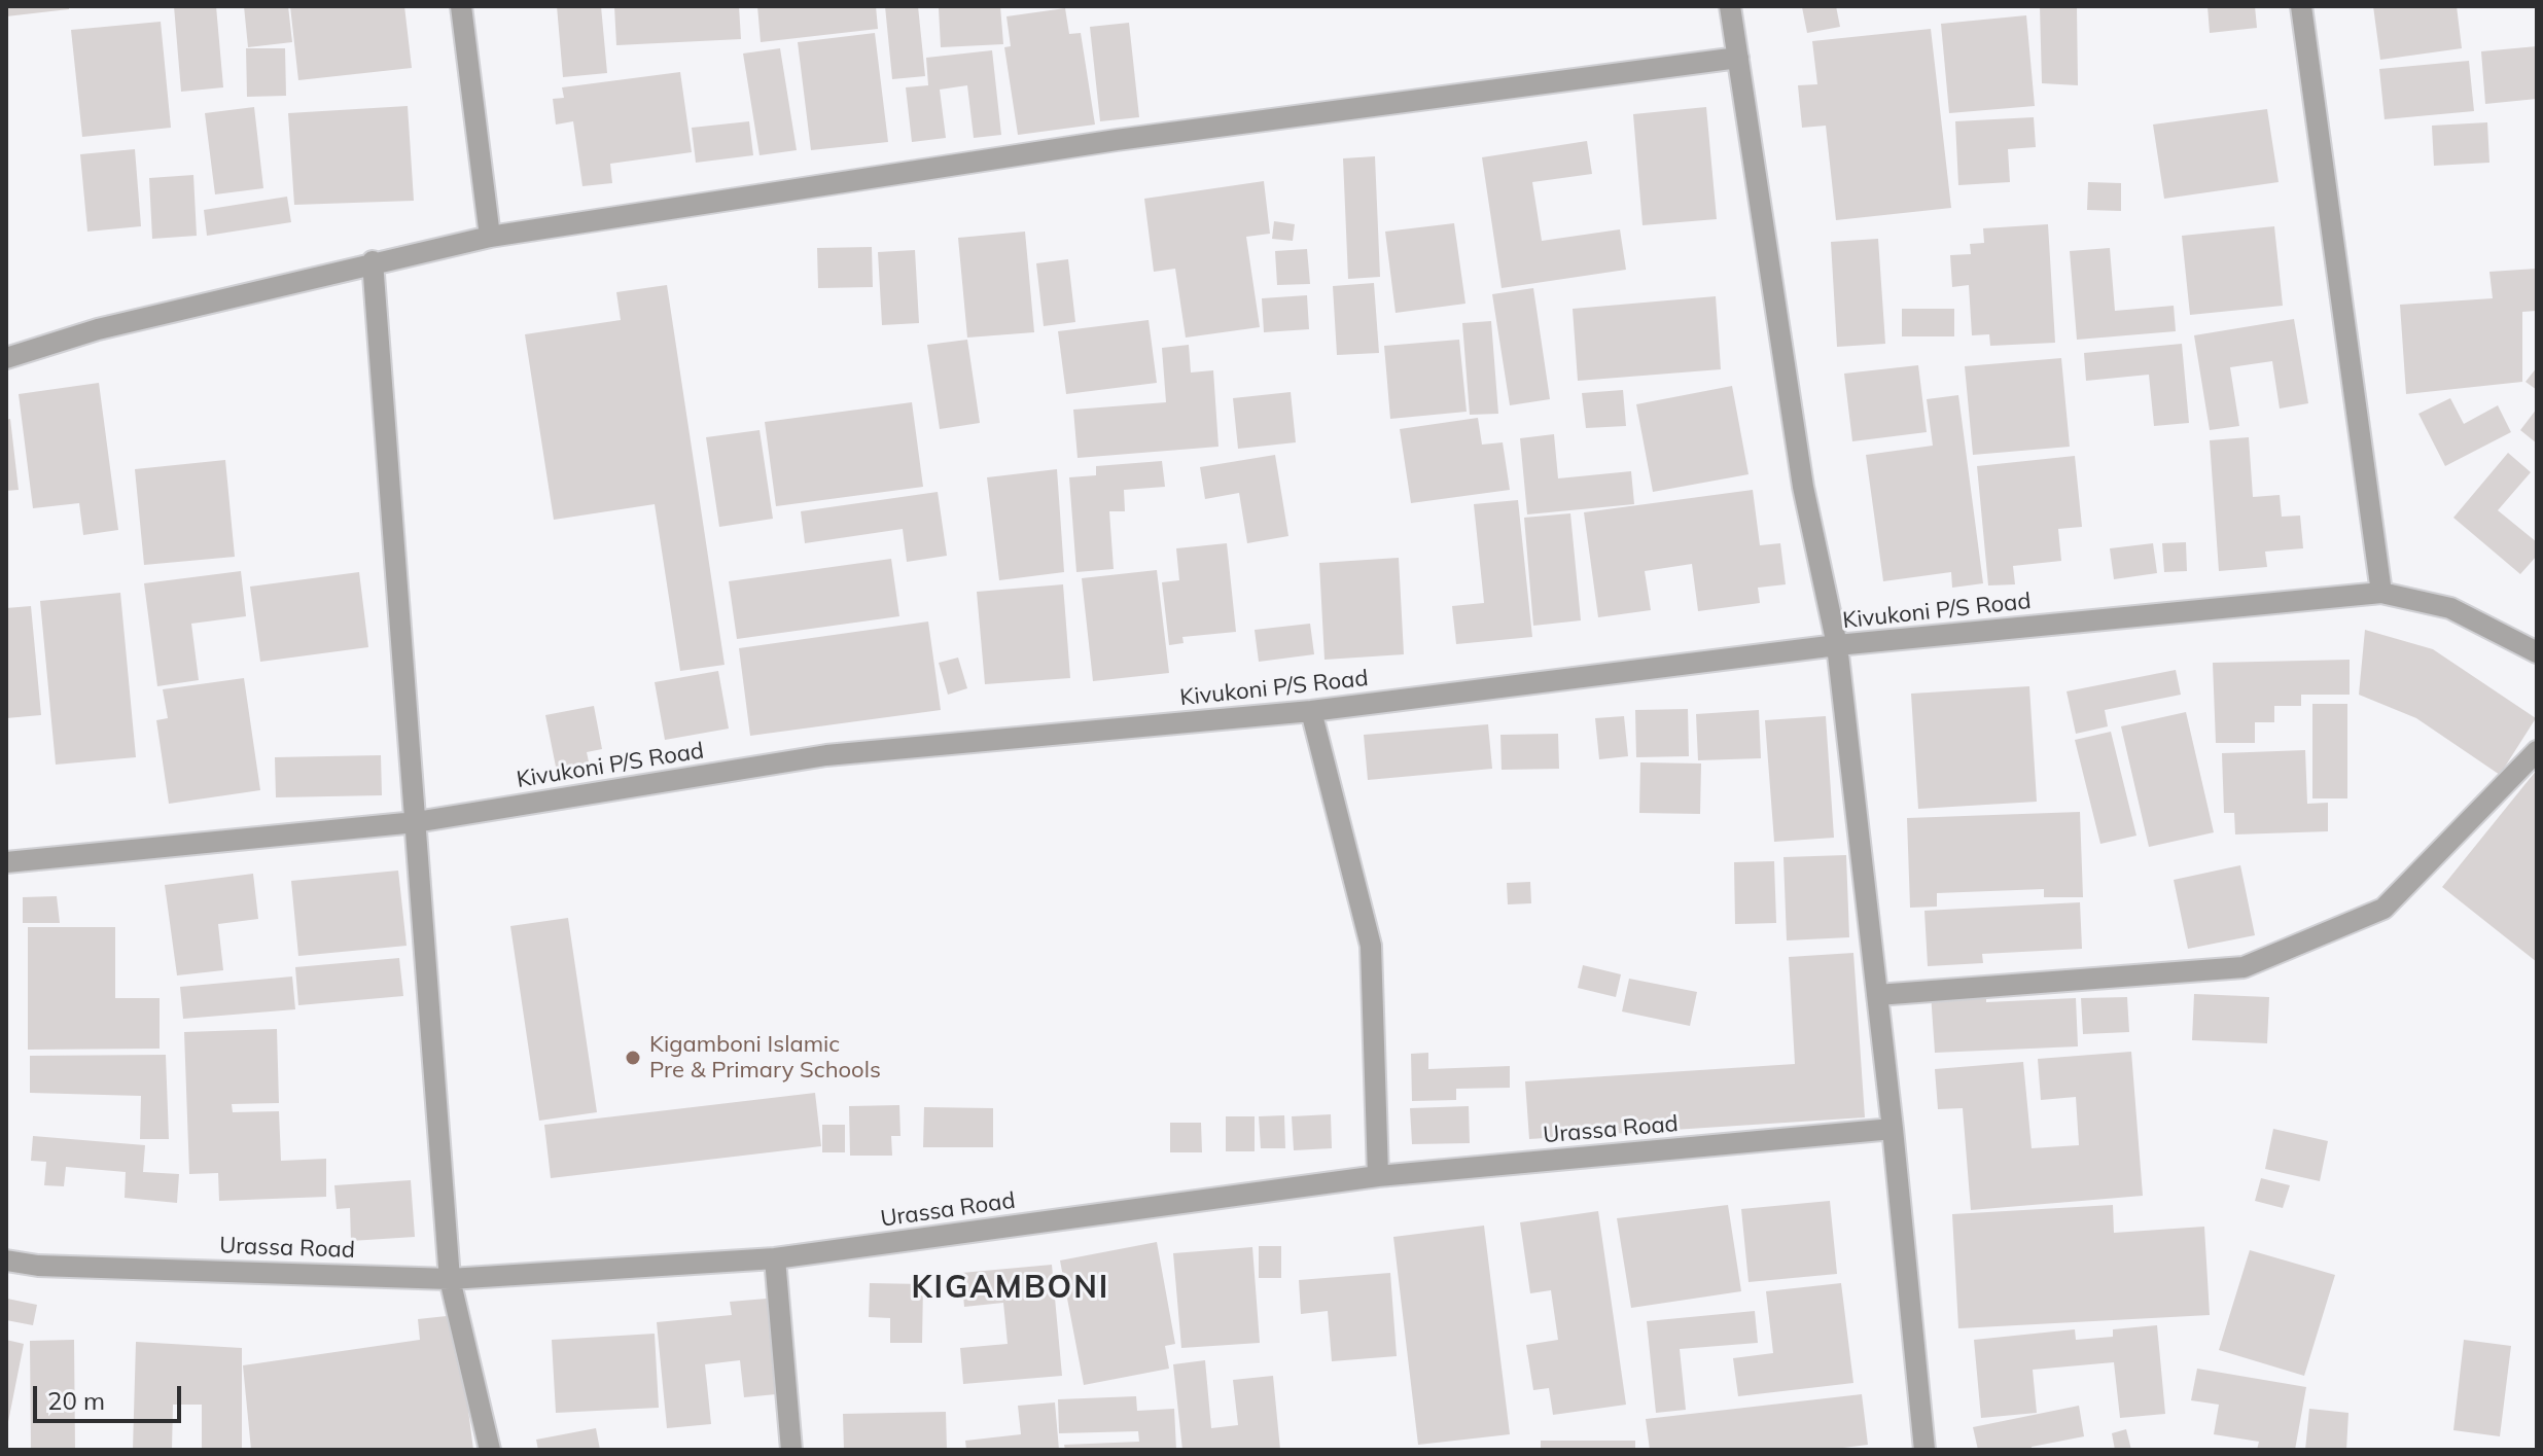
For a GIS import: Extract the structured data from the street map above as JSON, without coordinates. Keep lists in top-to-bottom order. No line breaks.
{"streets":{"street":["Kivukoni P/S Road","Urassa Road"]},"districts":["KIGAMBONI"],"places":["Kigamboni Islamic Pre & Primary Schools"],"scale_bar":"20 m"}
